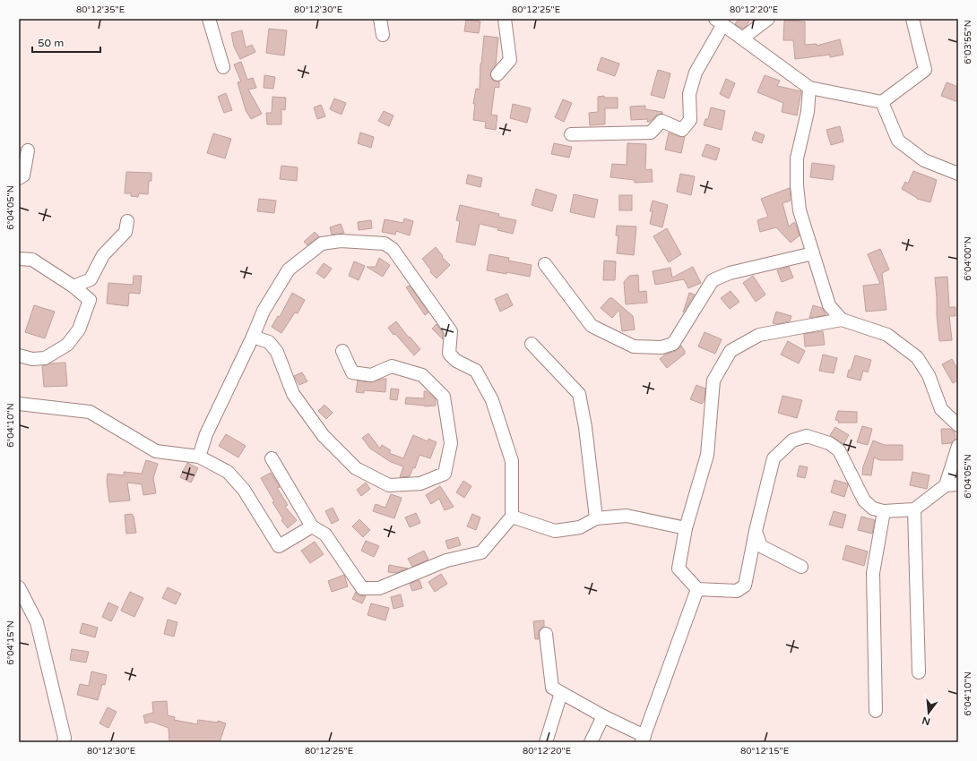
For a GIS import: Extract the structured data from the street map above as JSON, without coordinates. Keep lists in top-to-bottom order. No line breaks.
{"scale_bar":"50 m","north":"bottom","coordinates":["80°12'35\"E","80°12'30\"E","80°12'25\"E","80°12'20\"E","6°03'55\"N","6°04'05\"N","6°04'00\"N","6°04'10\"N","6°04'15\"N","80°12'15\"E"]}
